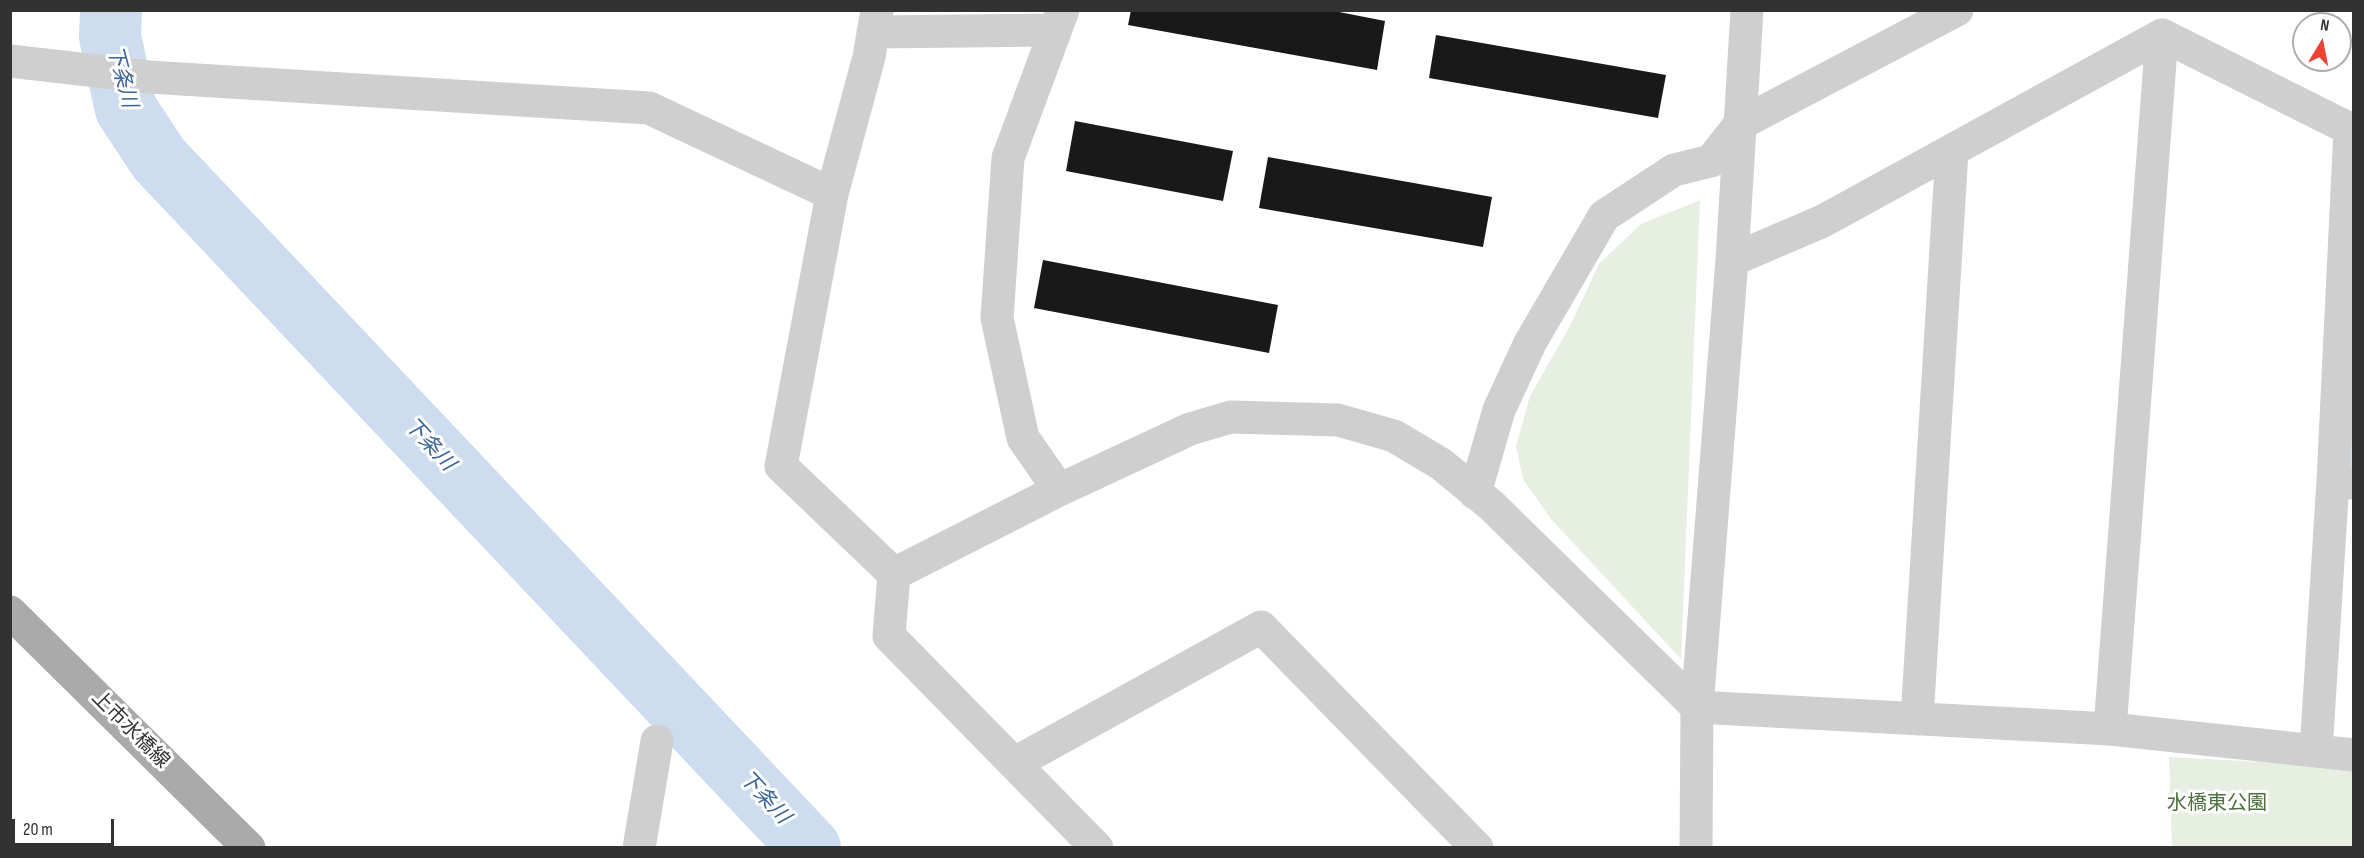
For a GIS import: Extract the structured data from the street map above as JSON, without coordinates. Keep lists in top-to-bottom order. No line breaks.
{"streets":{"main road":["上市水橋線"]},"water":["下条川"],"parks":["水橋東公園"],"scale_bar":"20 m","north":"top"}
